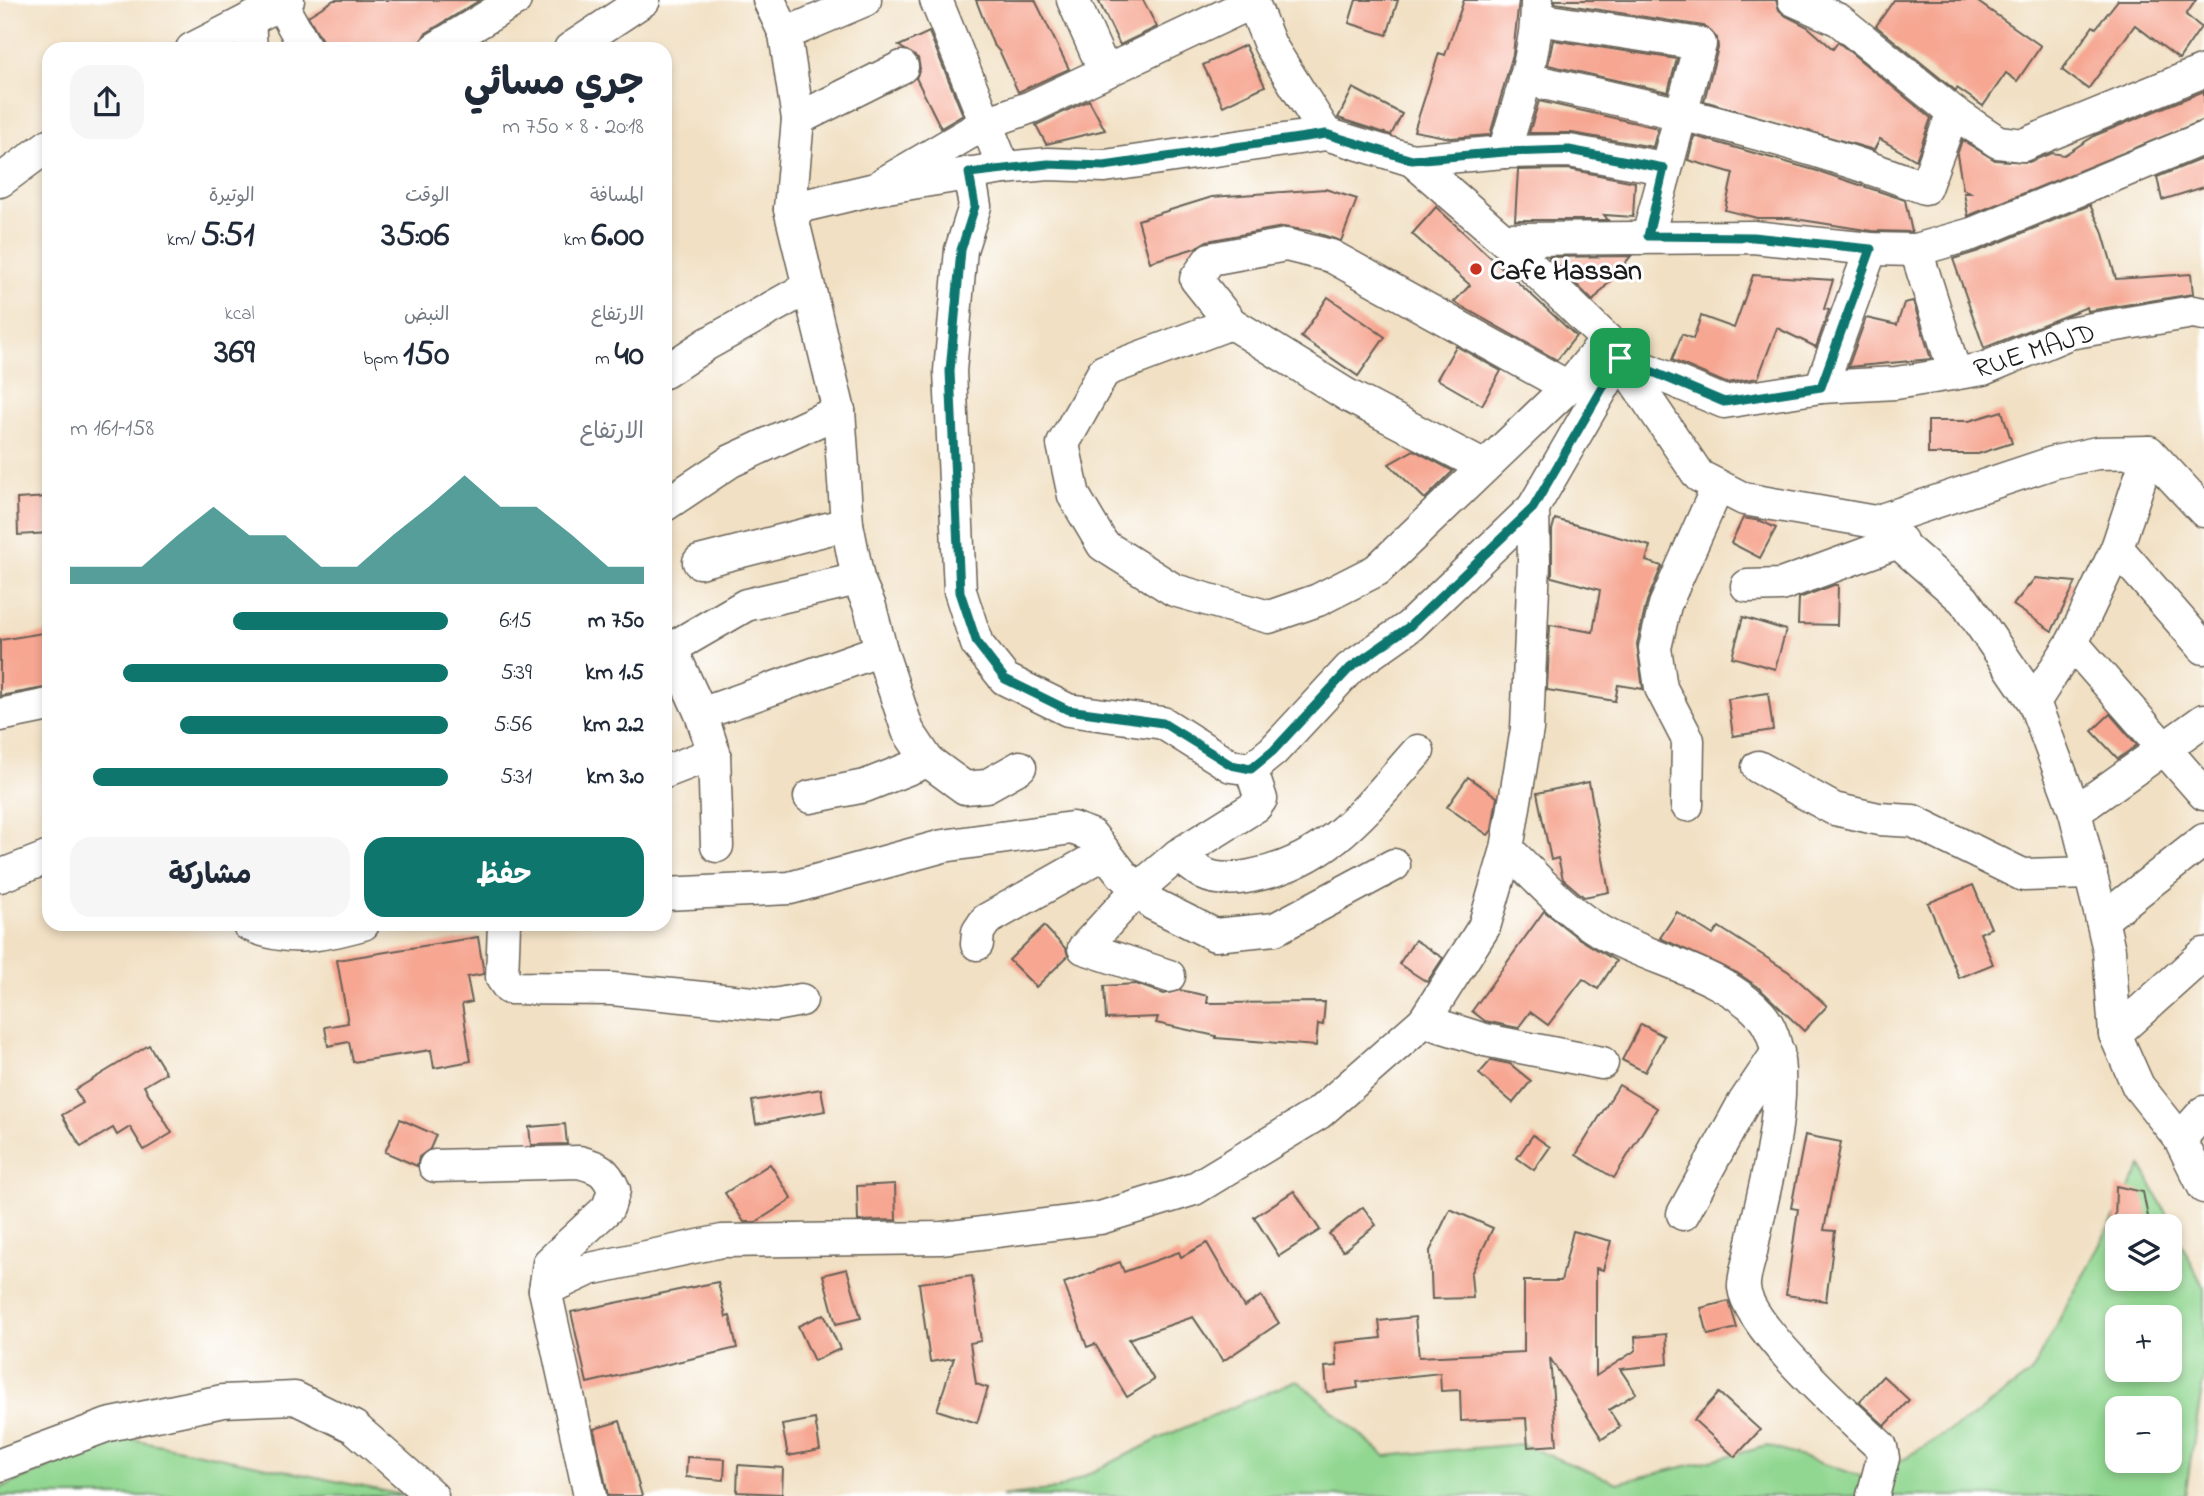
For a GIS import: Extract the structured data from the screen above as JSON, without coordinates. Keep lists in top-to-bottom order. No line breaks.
{"streets":{"street":["RUE MAJD"]},"places":["Cafe Hassan"],"page":{"heading":["جري مسائي","20:18 · 8 × 750 m"],"stats":[["المسافة","6.00 km"],["الوقت","35:06"],["الوتيرة","5:51 /km"],["الارتفاع","40 m"],["النبض","150 bpm"],["kcal","369"]],"chart":["الارتفاع","158–161 m"],"list":[{"name":"750 m","note":"6:15"},{"name":"1.5 km","note":"5:39"},{"name":"2.2 km","note":"5:56"},{"name":"3.0 km","note":"5:31"}],"buttons":["حفظ","مشاركة"],"map_buttons":["+","−"]}}
